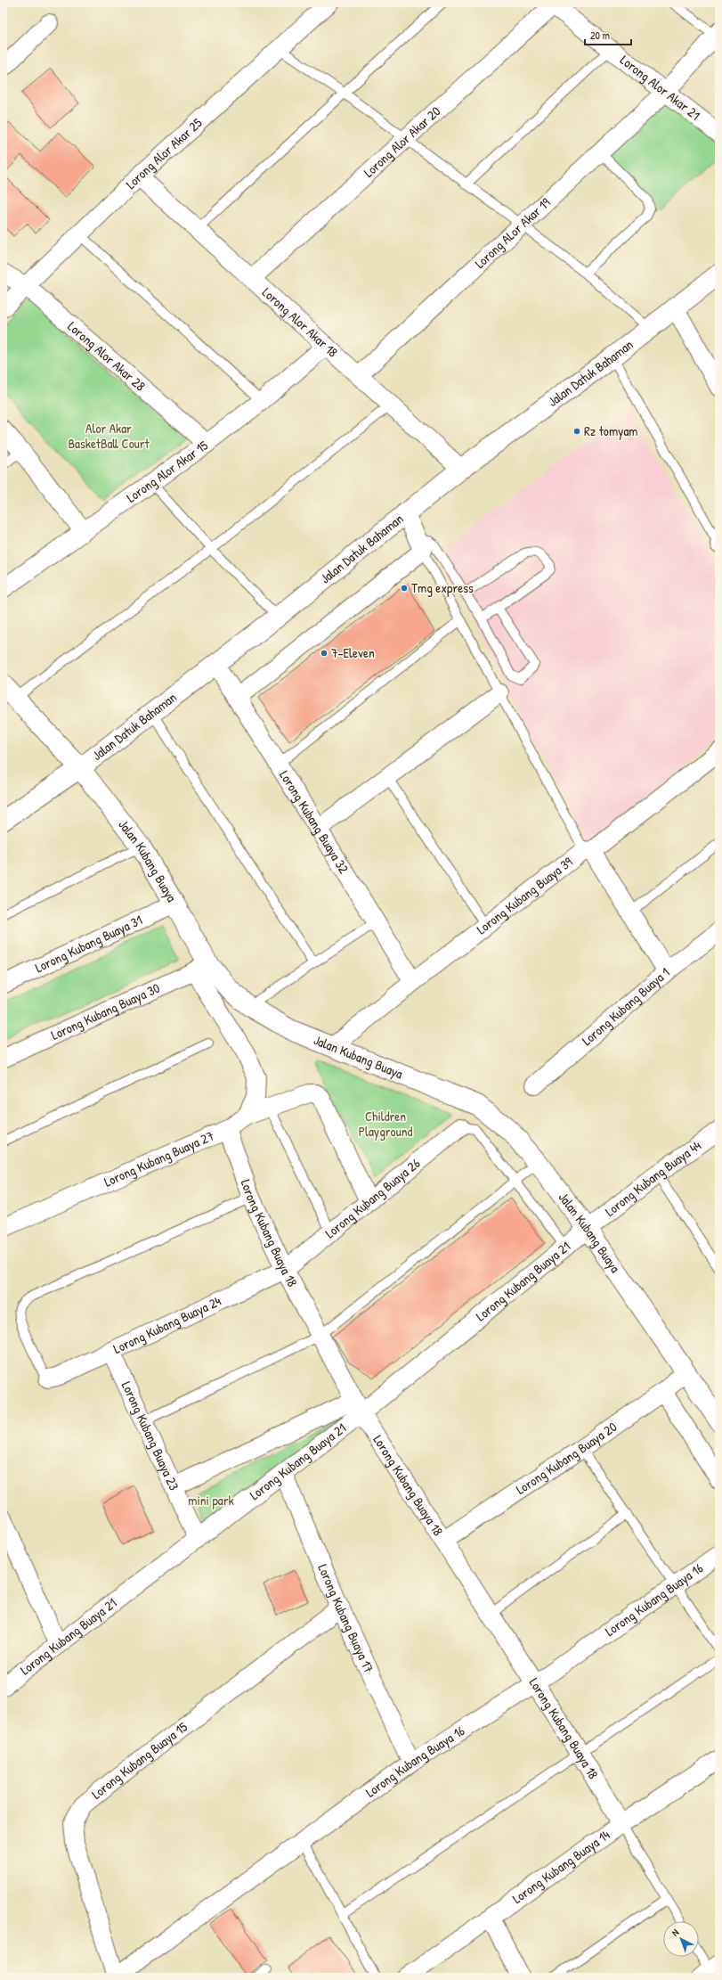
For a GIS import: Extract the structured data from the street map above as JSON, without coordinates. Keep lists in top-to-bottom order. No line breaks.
{"streets":{"street":["Lorong Alor Akar 21","Lorong Alor Akar 20","Lorong Alor Akar 25","Lorong ALor Akar 19","Lorong Alor Akar 18","Lorong Alor Akar 28","Jalan Datuk Bahaman","Lorong Alor Akar 15","Lorong Kubang Buaya 32","Jalan Kubang Buaya","Lorong Kubang Buaya 39","Lorong Kubang Buaya 31","Lorong Kubang Buaya 1","Lorong Kubang Buaya 30","Lorong Kubang Buaya 27","Lorong Kubang Buaya 44","Lorong Kubang Buaya 26","Lorong Kubang Buaya 18","Lorong Kubang Buaya 21","Lorong Kubang Buaya 24","Lorong Kubang Buaya 23","Lorong Kubang Buaya 20","Lorong Kubang Buaya 16","Lorong Kubang Buaya 17","Lorong Kubang Buaya 15","Lorong Kubang Buaya 14"]},"crossings":[["Lorong Alor Akar 21","Lorong Alor Akar 20"],["Lorong Alor Akar 21","Lorong ALor Akar 19"],["Lorong Alor Akar 20","Lorong Alor Akar 18"],["Lorong Alor Akar 25","Lorong Alor Akar 18"],["Lorong Alor Akar 25","Lorong Alor Akar 28"],["Lorong ALor Akar 19","Lorong Alor Akar 18"],["Lorong Alor Akar 18","Jalan Datuk Bahaman"],["Lorong Alor Akar 18","Lorong Alor Akar 15"],["Lorong Alor Akar 28","Lorong Alor Akar 15"],["Jalan Datuk Bahaman","Lorong Kubang Buaya 32"],["Jalan Datuk Bahaman","Jalan Kubang Buaya"],["Lorong Kubang Buaya 32","Lorong Kubang Buaya 39"],["Jalan Kubang Buaya","Lorong Kubang Buaya 39"],["Jalan Kubang Buaya","Lorong Kubang Buaya 31"],["Jalan Kubang Buaya","Lorong Kubang Buaya 30"],["Jalan Kubang Buaya","Lorong Kubang Buaya 44"],["Jalan Kubang Buaya","Lorong Kubang Buaya 21"],["Jalan Kubang Buaya","Lorong Kubang Buaya 20"],["Lorong Kubang Buaya 27","Lorong Kubang Buaya 26"],["Lorong Kubang Buaya 27","Lorong Kubang Buaya 18"],["Lorong Kubang Buaya 44","Lorong Kubang Buaya 21"],["Lorong Kubang Buaya 26","Lorong Kubang Buaya 18"],["Lorong Kubang Buaya 26","Lorong Kubang Buaya 24"],["Lorong Kubang Buaya 18","Lorong Kubang Buaya 21"],["Lorong Kubang Buaya 18","Lorong Kubang Buaya 24"],["Lorong Kubang Buaya 18","Lorong Kubang Buaya 20"],["Lorong Kubang Buaya 18","Lorong Kubang Buaya 16"],["Lorong Kubang Buaya 18","Lorong Kubang Buaya 14"],["Lorong Kubang Buaya 21","Lorong Kubang Buaya 23"],["Lorong Kubang Buaya 21","Lorong Kubang Buaya 17"],["Lorong Kubang Buaya 24","Lorong Kubang Buaya 23"],["Lorong Kubang Buaya 16","Lorong Kubang Buaya 17"],["Lorong Kubang Buaya 16","Lorong Kubang Buaya 15"],["Lorong Kubang Buaya 17","Lorong Kubang Buaya 15"]],"parks":["Alor Akar BasketBall Court","Children Playground","mini park"],"places":["Rz tomyam","Tmg express","7-Eleven"],"scale_bar":"20 m","north":"top left"}
